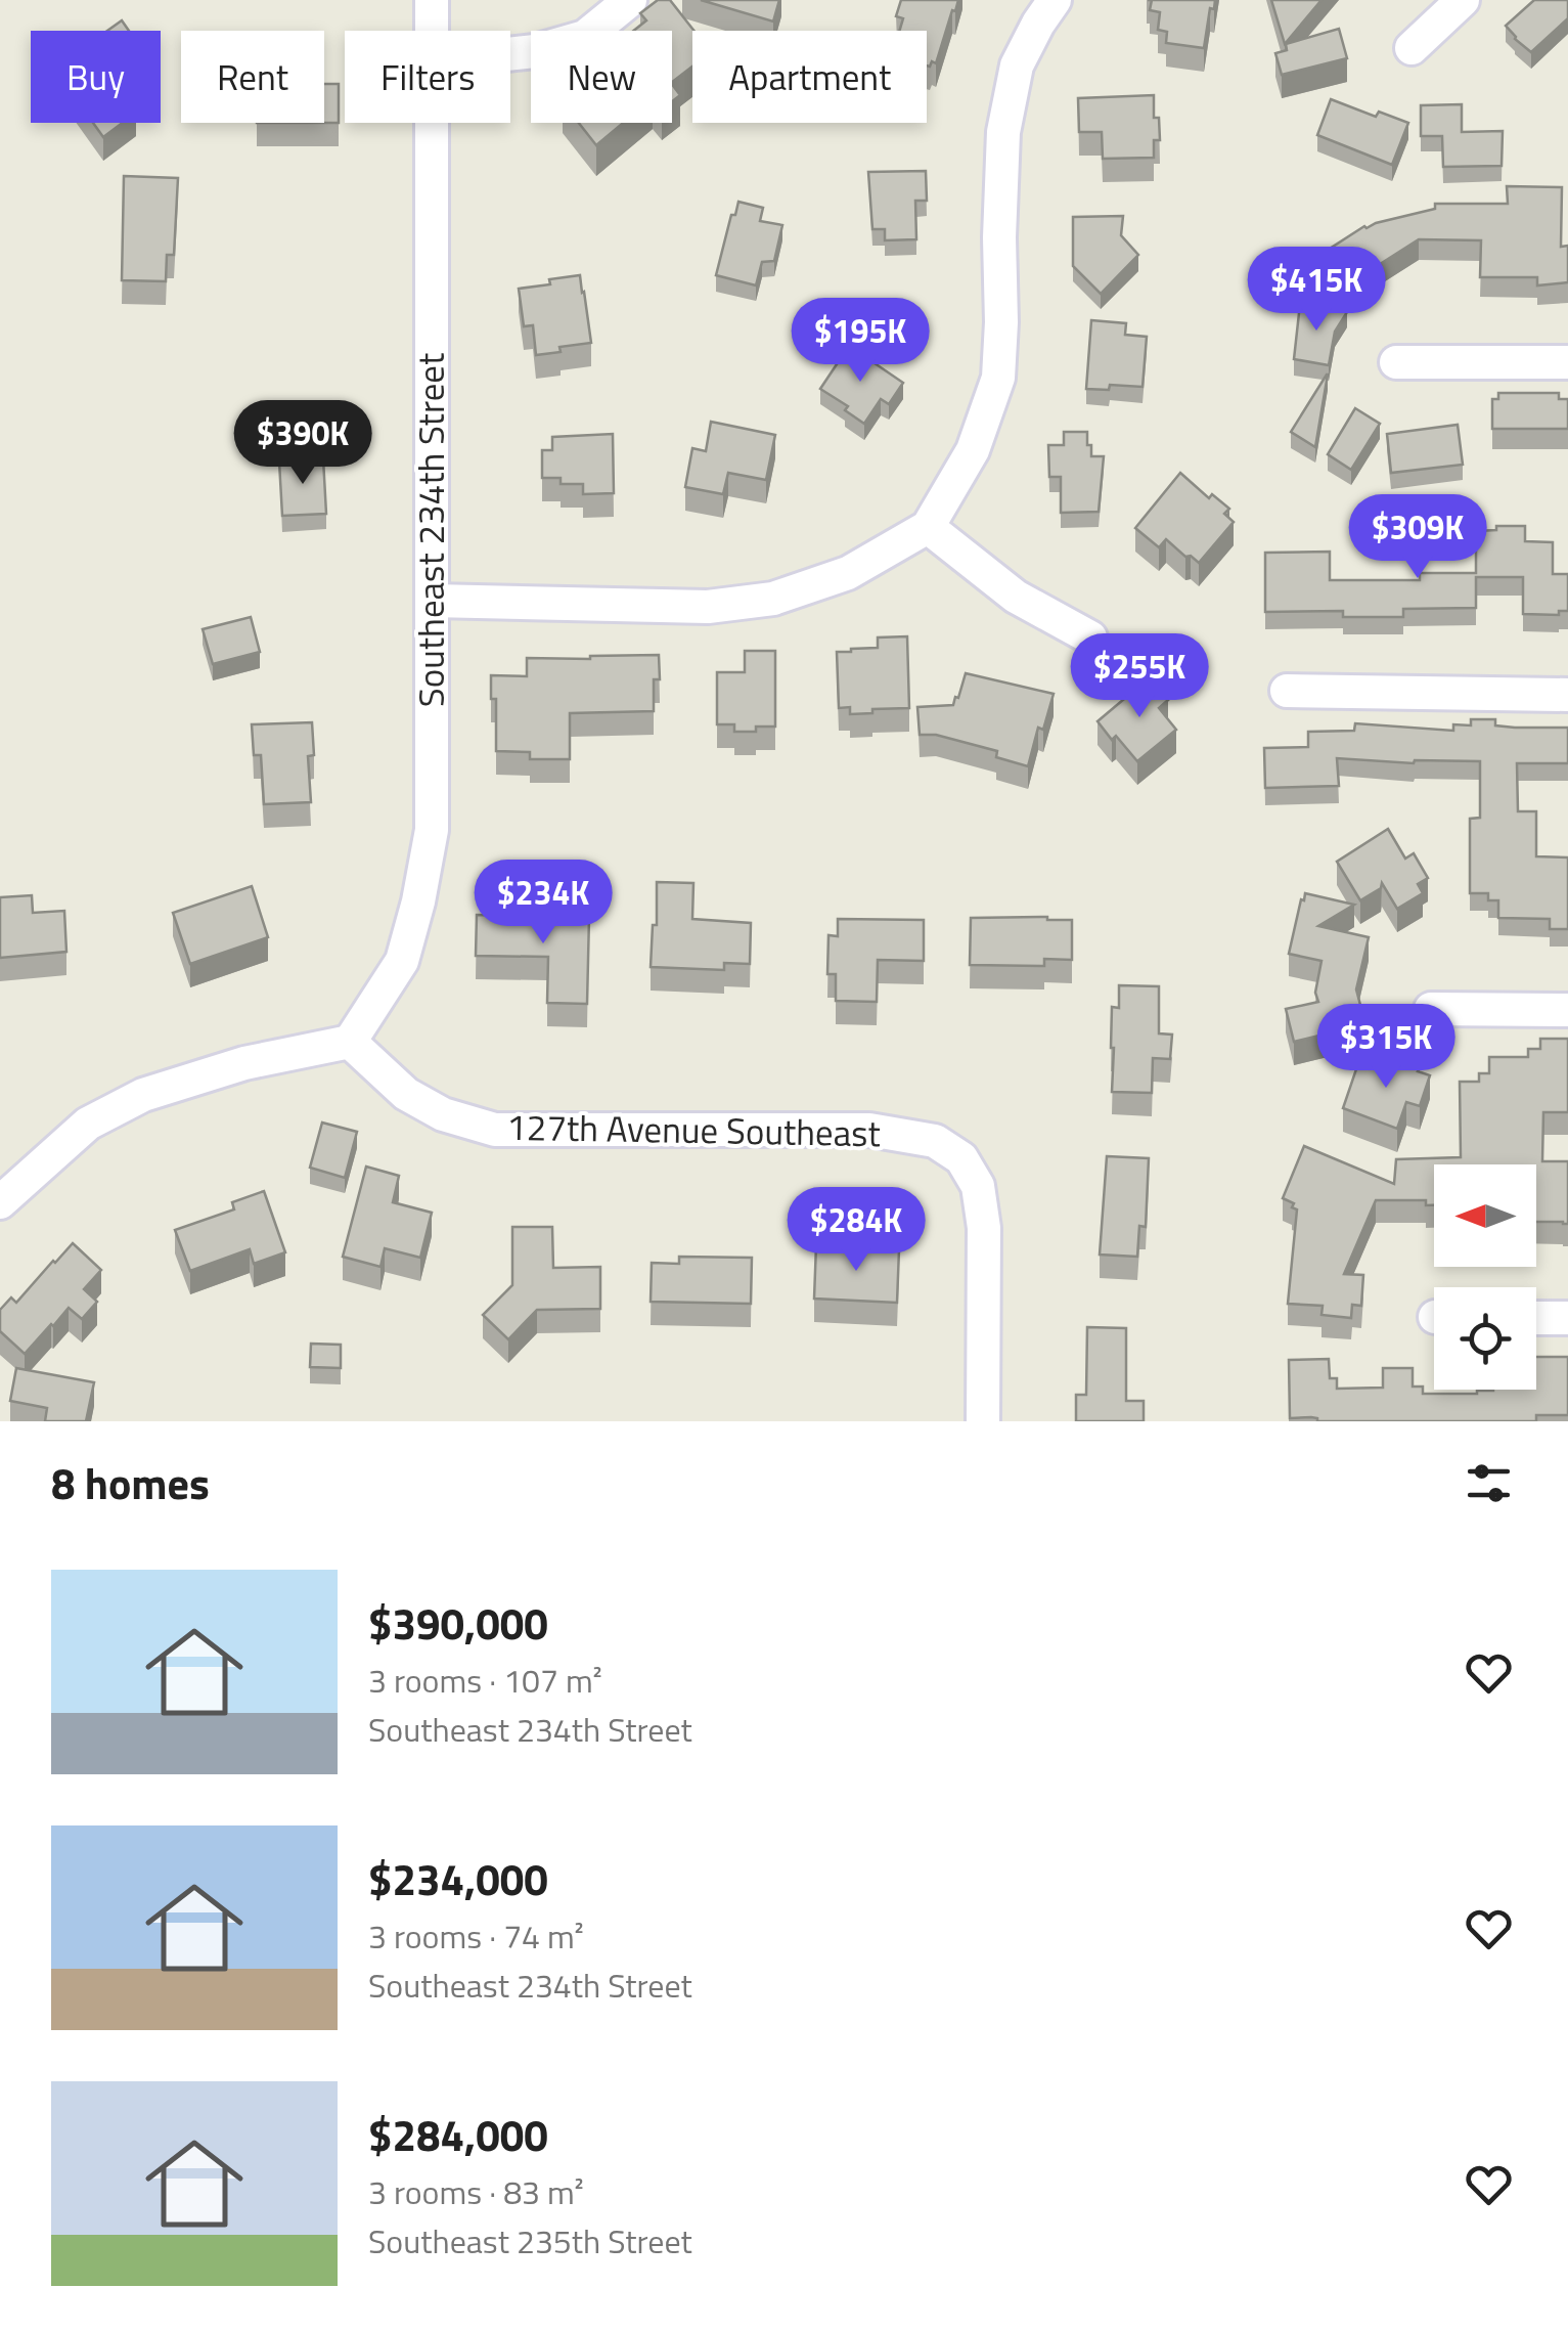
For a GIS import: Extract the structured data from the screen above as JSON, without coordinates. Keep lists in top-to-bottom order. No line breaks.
{"streets":{"street":["Southeast 234th Street","127th Avenue Southeast"]},"crossings":[["Southeast 234th Street","127th Avenue Southeast"]],"north":"left","page":{"chip":["Buy","Rent","Filters","New","Apartment"],"price":["$415K","$195K","$390K","$309K","$255K","$234K","$315K","$284K"],"heading":"8 homes","list":[{"name":"$390,000","note":"3 rooms · 107 m² · Southeast 234th Street"},{"name":"$234,000","note":"3 rooms · 74 m² · Southeast 234th Street"},{"name":"$284,000","note":"3 rooms · 83 m² · Southeast 235th Street"}]}}
